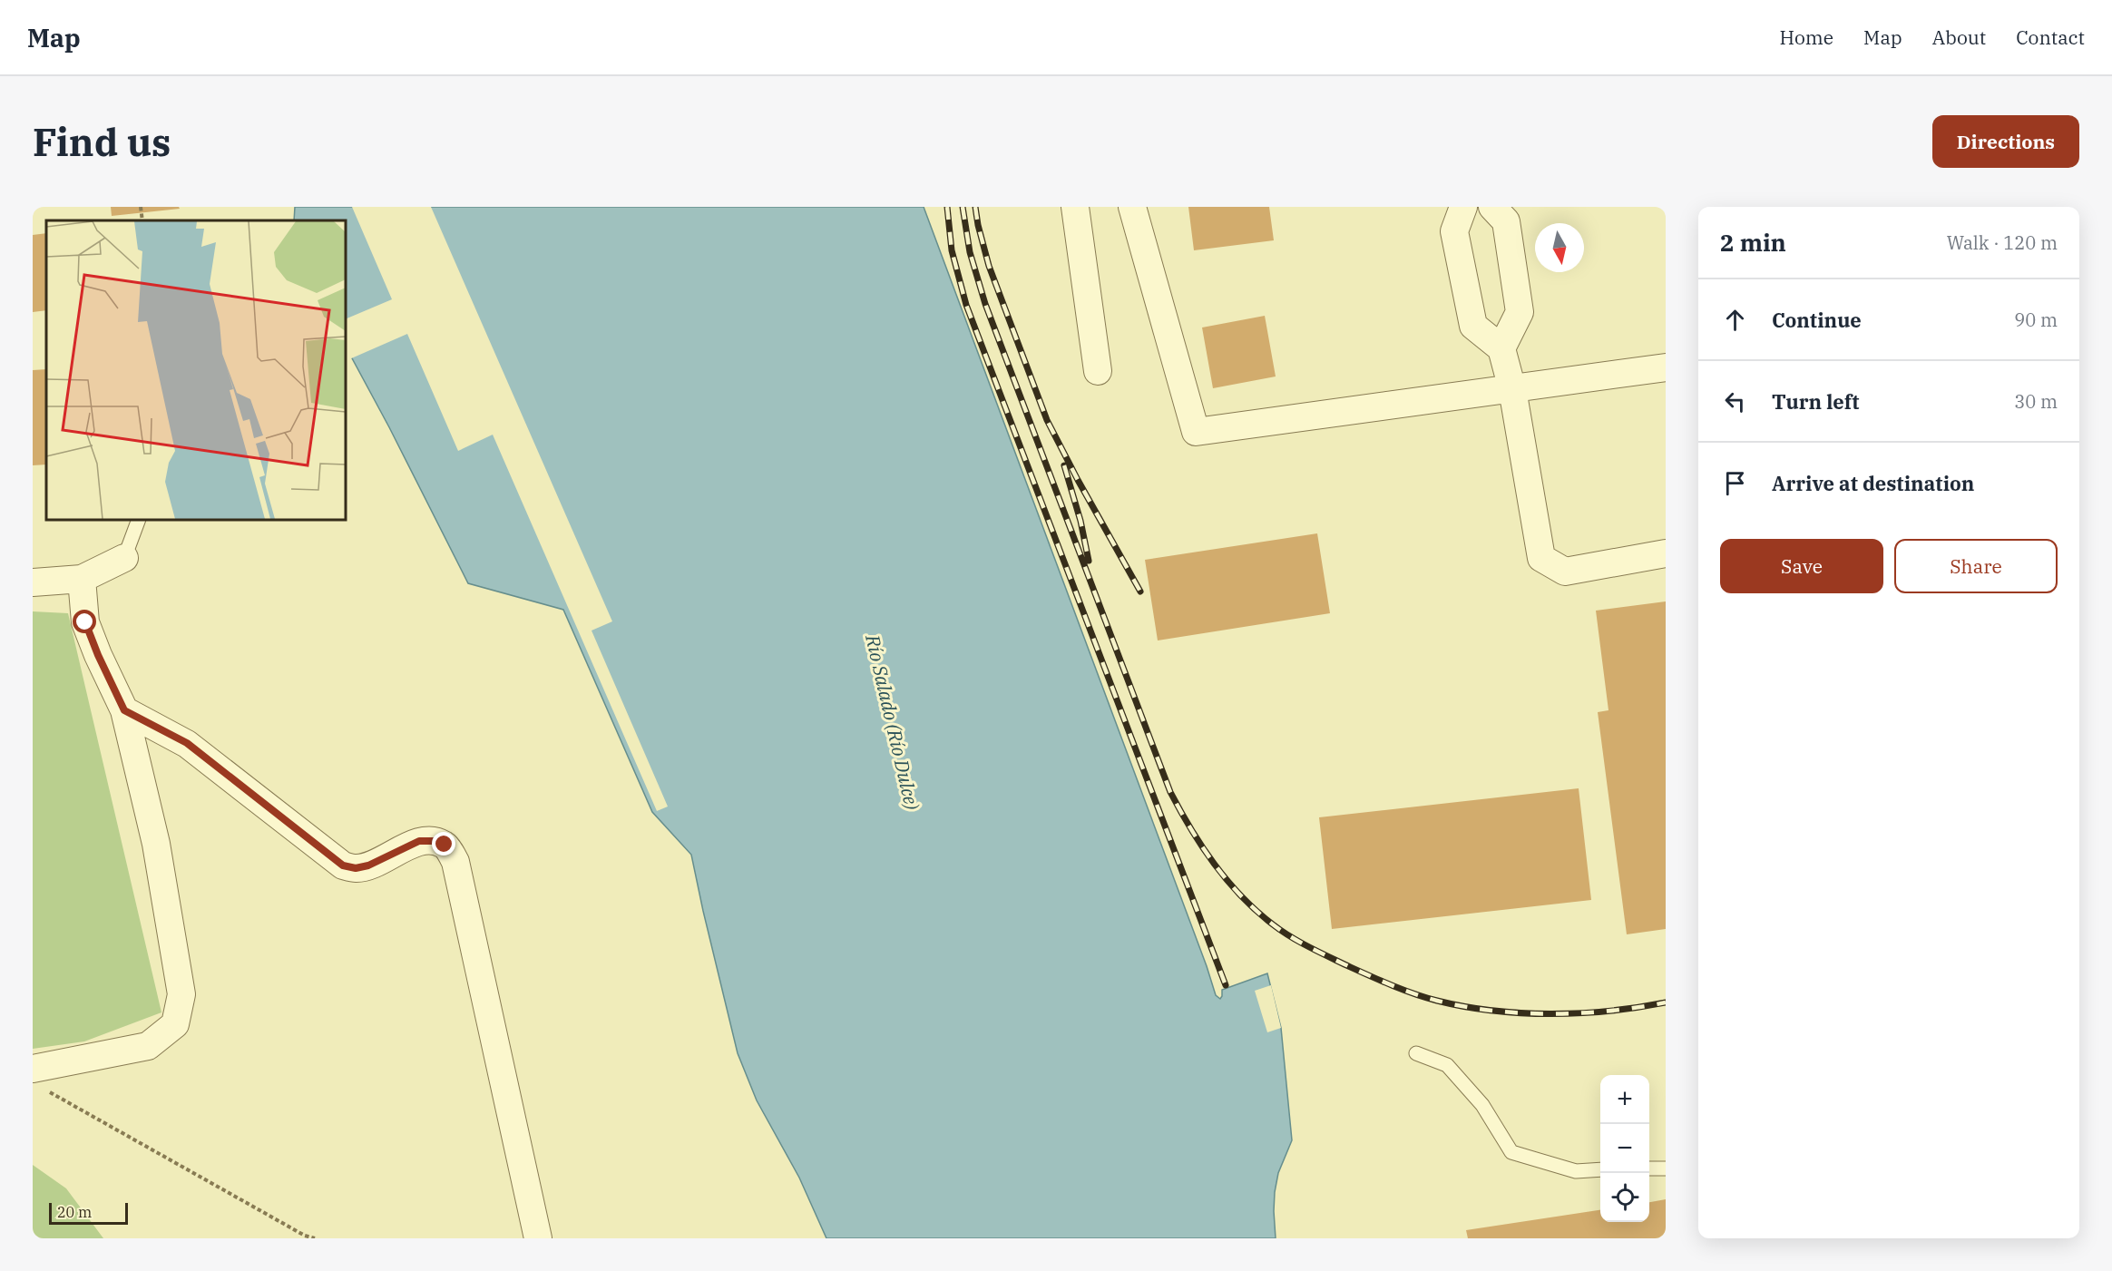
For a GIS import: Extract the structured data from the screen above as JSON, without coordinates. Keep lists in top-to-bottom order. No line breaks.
{"water":["Río Salado (Río Dulce)"],"scale_bar":"20 m","north":"bottom","page":{"header":"Map","nav":["Home","Map","About","Contact"],"buttons":["Directions",["Save","Share"]],"title":"Find us","heading":["2 min","Walk · 120 m"],"list":[["Continue","90 m"],["Turn left","30 m"],"Arrive at destination"],"map_buttons":["+","−"],"scale":"20 m"}}
